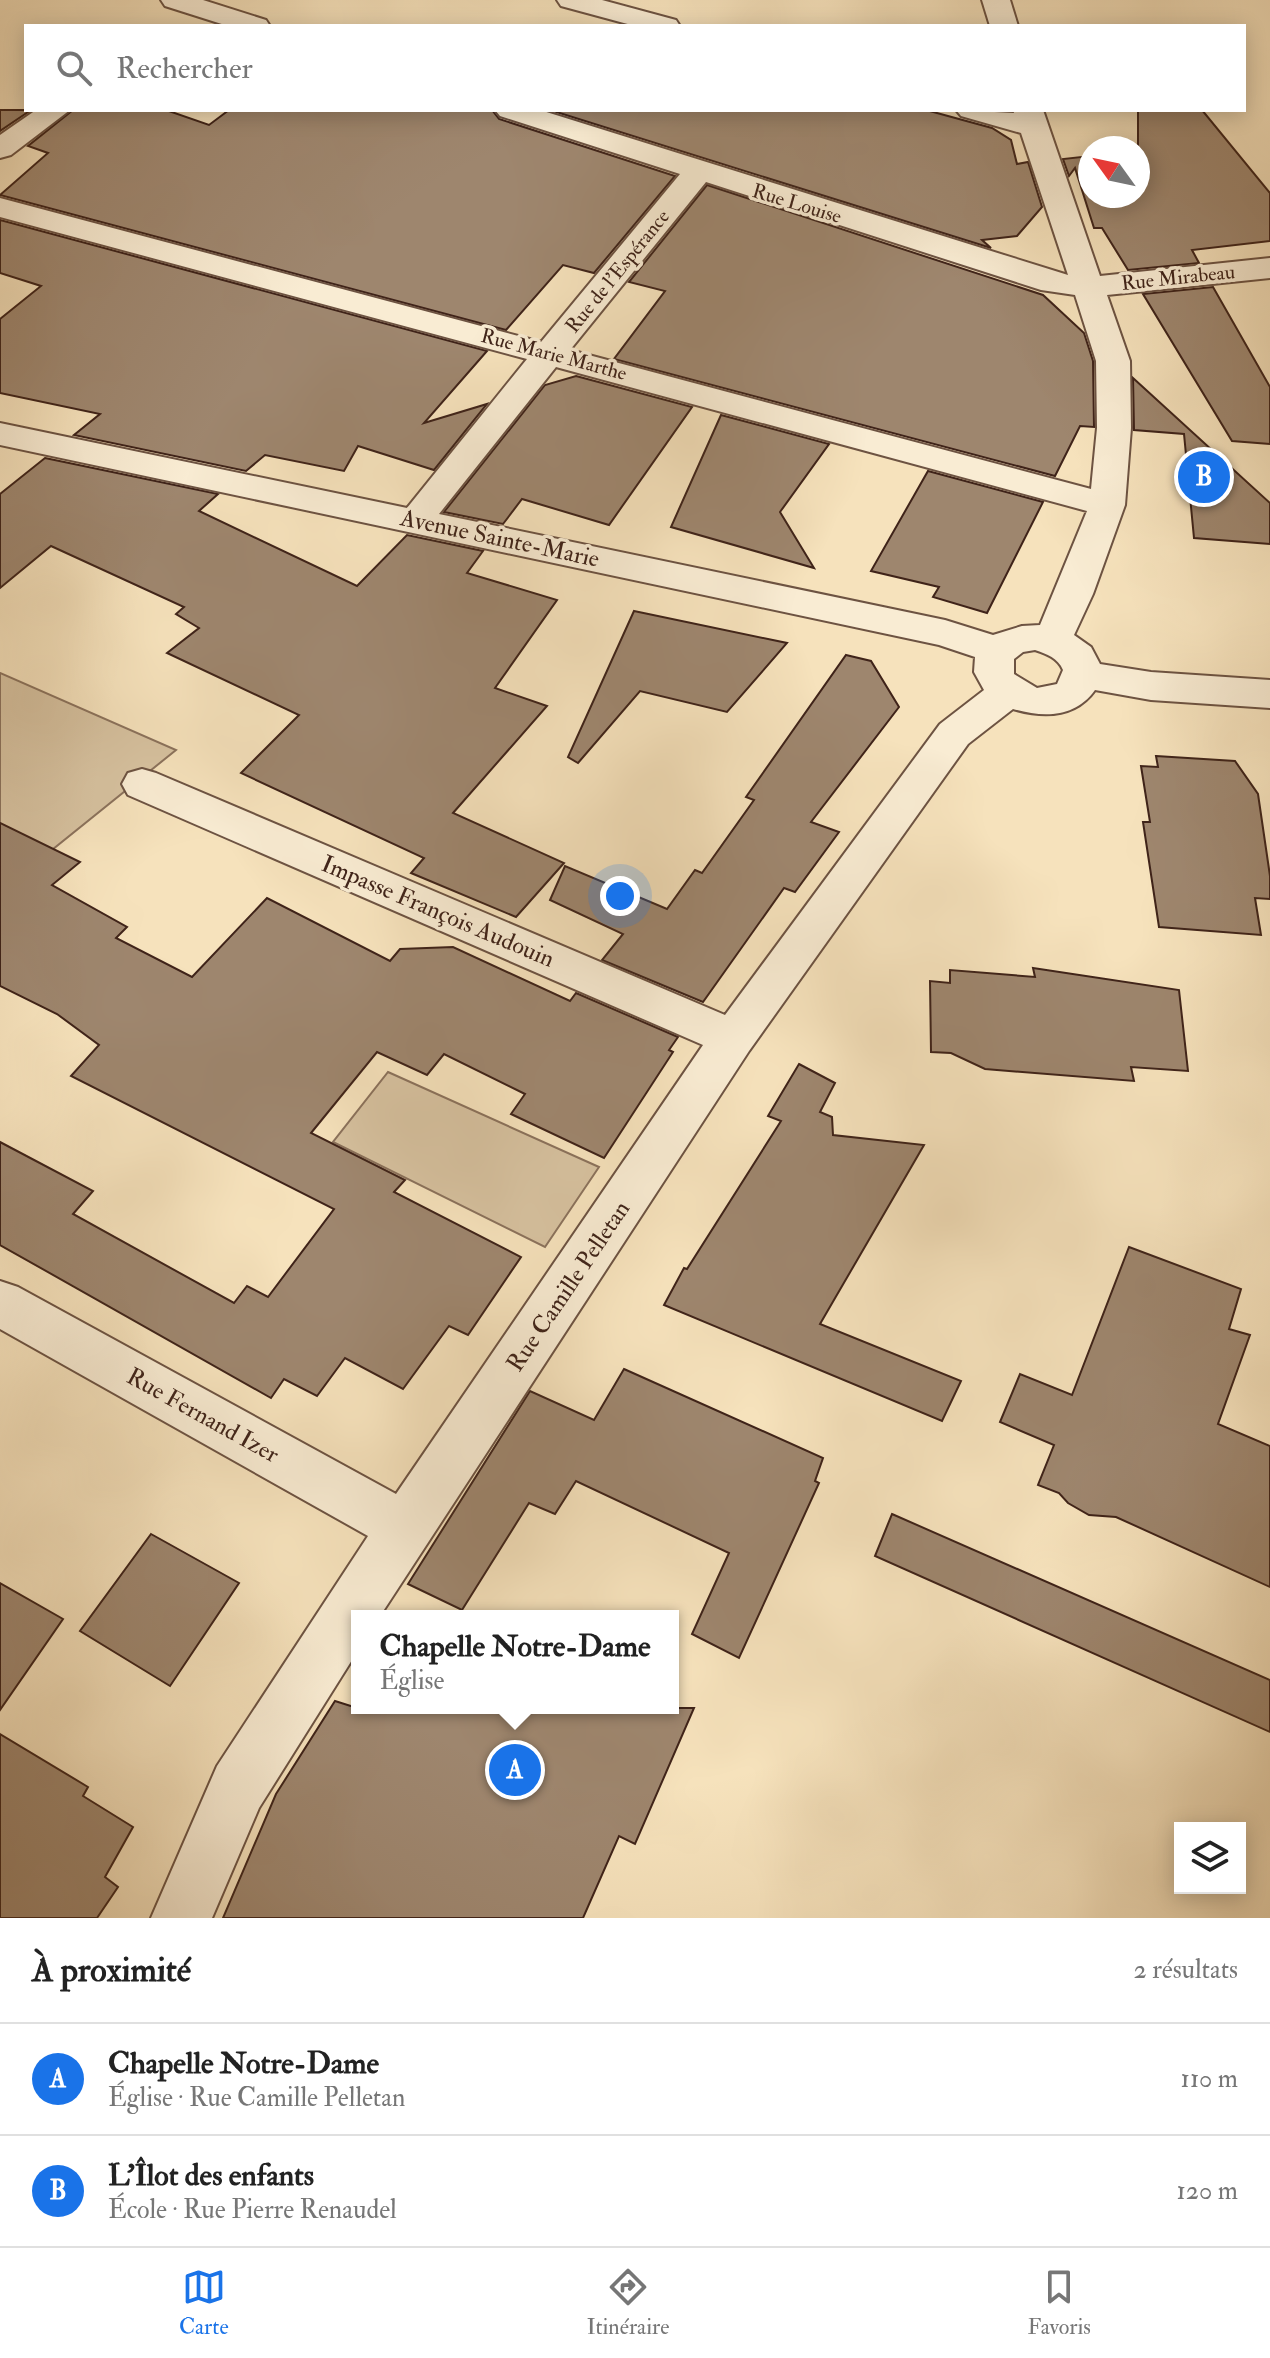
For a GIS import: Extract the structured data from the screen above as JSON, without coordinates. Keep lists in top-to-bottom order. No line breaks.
{"streets":{"street":["Rue Louise","Rue de l'Espérance","Rue Mirabeau","Rue Marie Marthe","Avenue Sainte-Marie","Impasse François Audouin","Rue Camille Pelletan","Rue Fernand Izer"]},"crossings":[["Rue Louise","Rue de l'Espérance"],["Rue Louise","Rue Mirabeau"],["Rue de l'Espérance","Rue Marie Marthe"],["Rue de l'Espérance","Avenue Sainte-Marie"],["Avenue Sainte-Marie","Rue Camille Pelletan"],["Impasse François Audouin","Rue Camille Pelletan"],["Rue Camille Pelletan","Rue Fernand Izer"]],"north":"top left","page":{"search":"Rechercher","pins":["B","A"],"popup":["Chapelle Notre-Dame","Église"],"heading":["À proximité","2 résultats"],"list":[{"mark":"A","name":"Chapelle Notre-Dame","note":"Église · Rue Camille Pelletan","value":"110 m"},{"mark":"B","name":"L'Îlot des enfants","note":"École · Rue Pierre Renaudel","value":"120 m"}],"nav":["Carte","Itinéraire","Favoris"]}}
